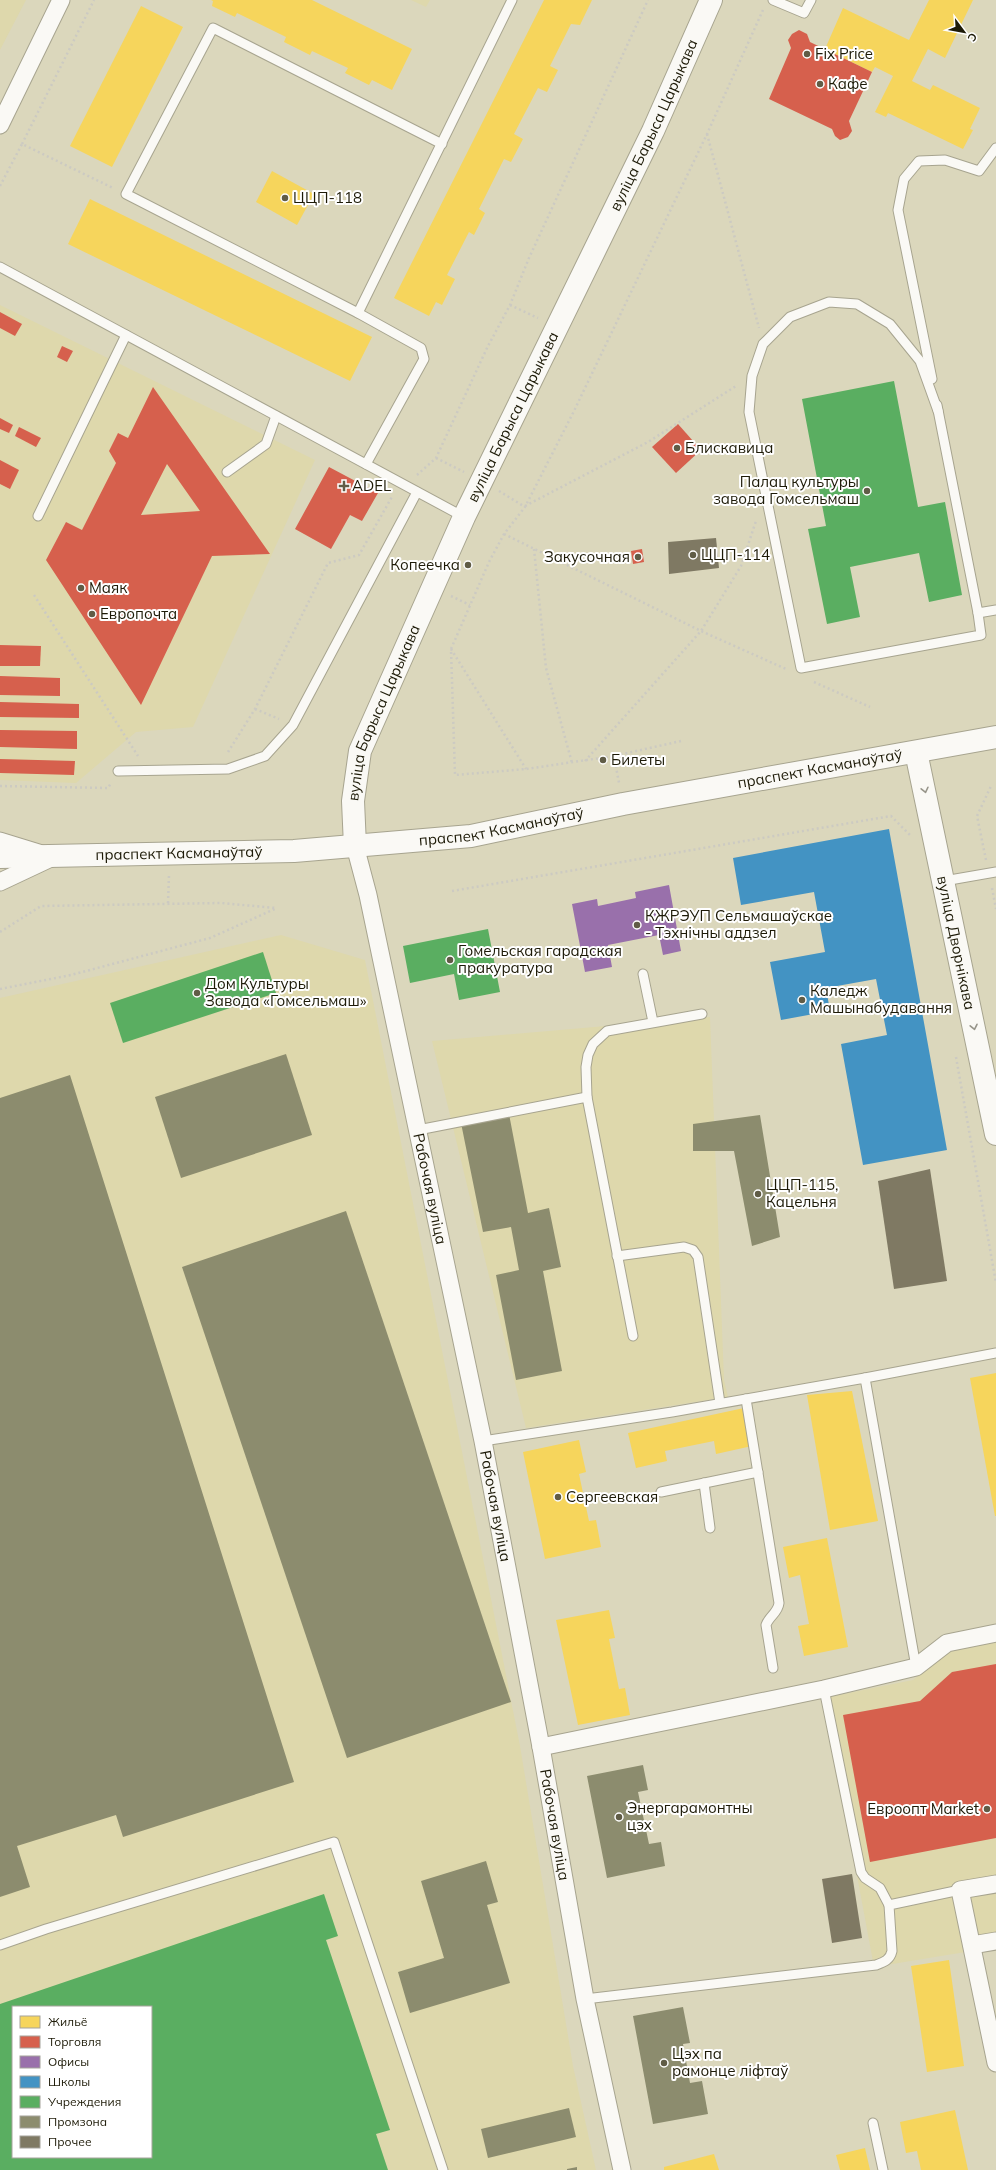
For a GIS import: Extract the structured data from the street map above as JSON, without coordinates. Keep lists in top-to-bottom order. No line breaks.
{"streets":{"main road":["вуліца Барыса Царыкава","праспект Касманаўтаў","вуліца Дворнікава"],"street":["Рабочая вуліца"]},"crossings":[["вуліца Барыса Царыкава","праспект Касманаўтаў"],["вуліца Барыса Царыкава","Рабочая вуліца"],["праспект Касманаўтаў","вуліца Дворнікава"],["праспект Касманаўтаў","Рабочая вуліца"]],"one_way":["вуліца Дворнікава"],"places":{"other":["Fix Price","Кафе","ЦЦП-118","Блискавица","Палац культуры завода Гомсельмаш","ЦЦП-114","Закусочная","Копеечка","Маяк","Европочта","Билеты","КЖРЭУП Сельмашаўскае - Тэхнічны аддзел","Гомельская гарадская пракуратура","Дом Культуры Завода «Гомсельмаш»","Каледж Машынабудавання","ЦЦП-115, Кацельня","Сергеевская","Евроопт Market","Энергарамонтны цэх","Цэх па рамонце ліфтаў"],"health":["ADEL"]},"legend":["Жильё","Торговля","Офисы","Школы","Учреждения","Промзона","Прочее"],"north":"bottom right"}
